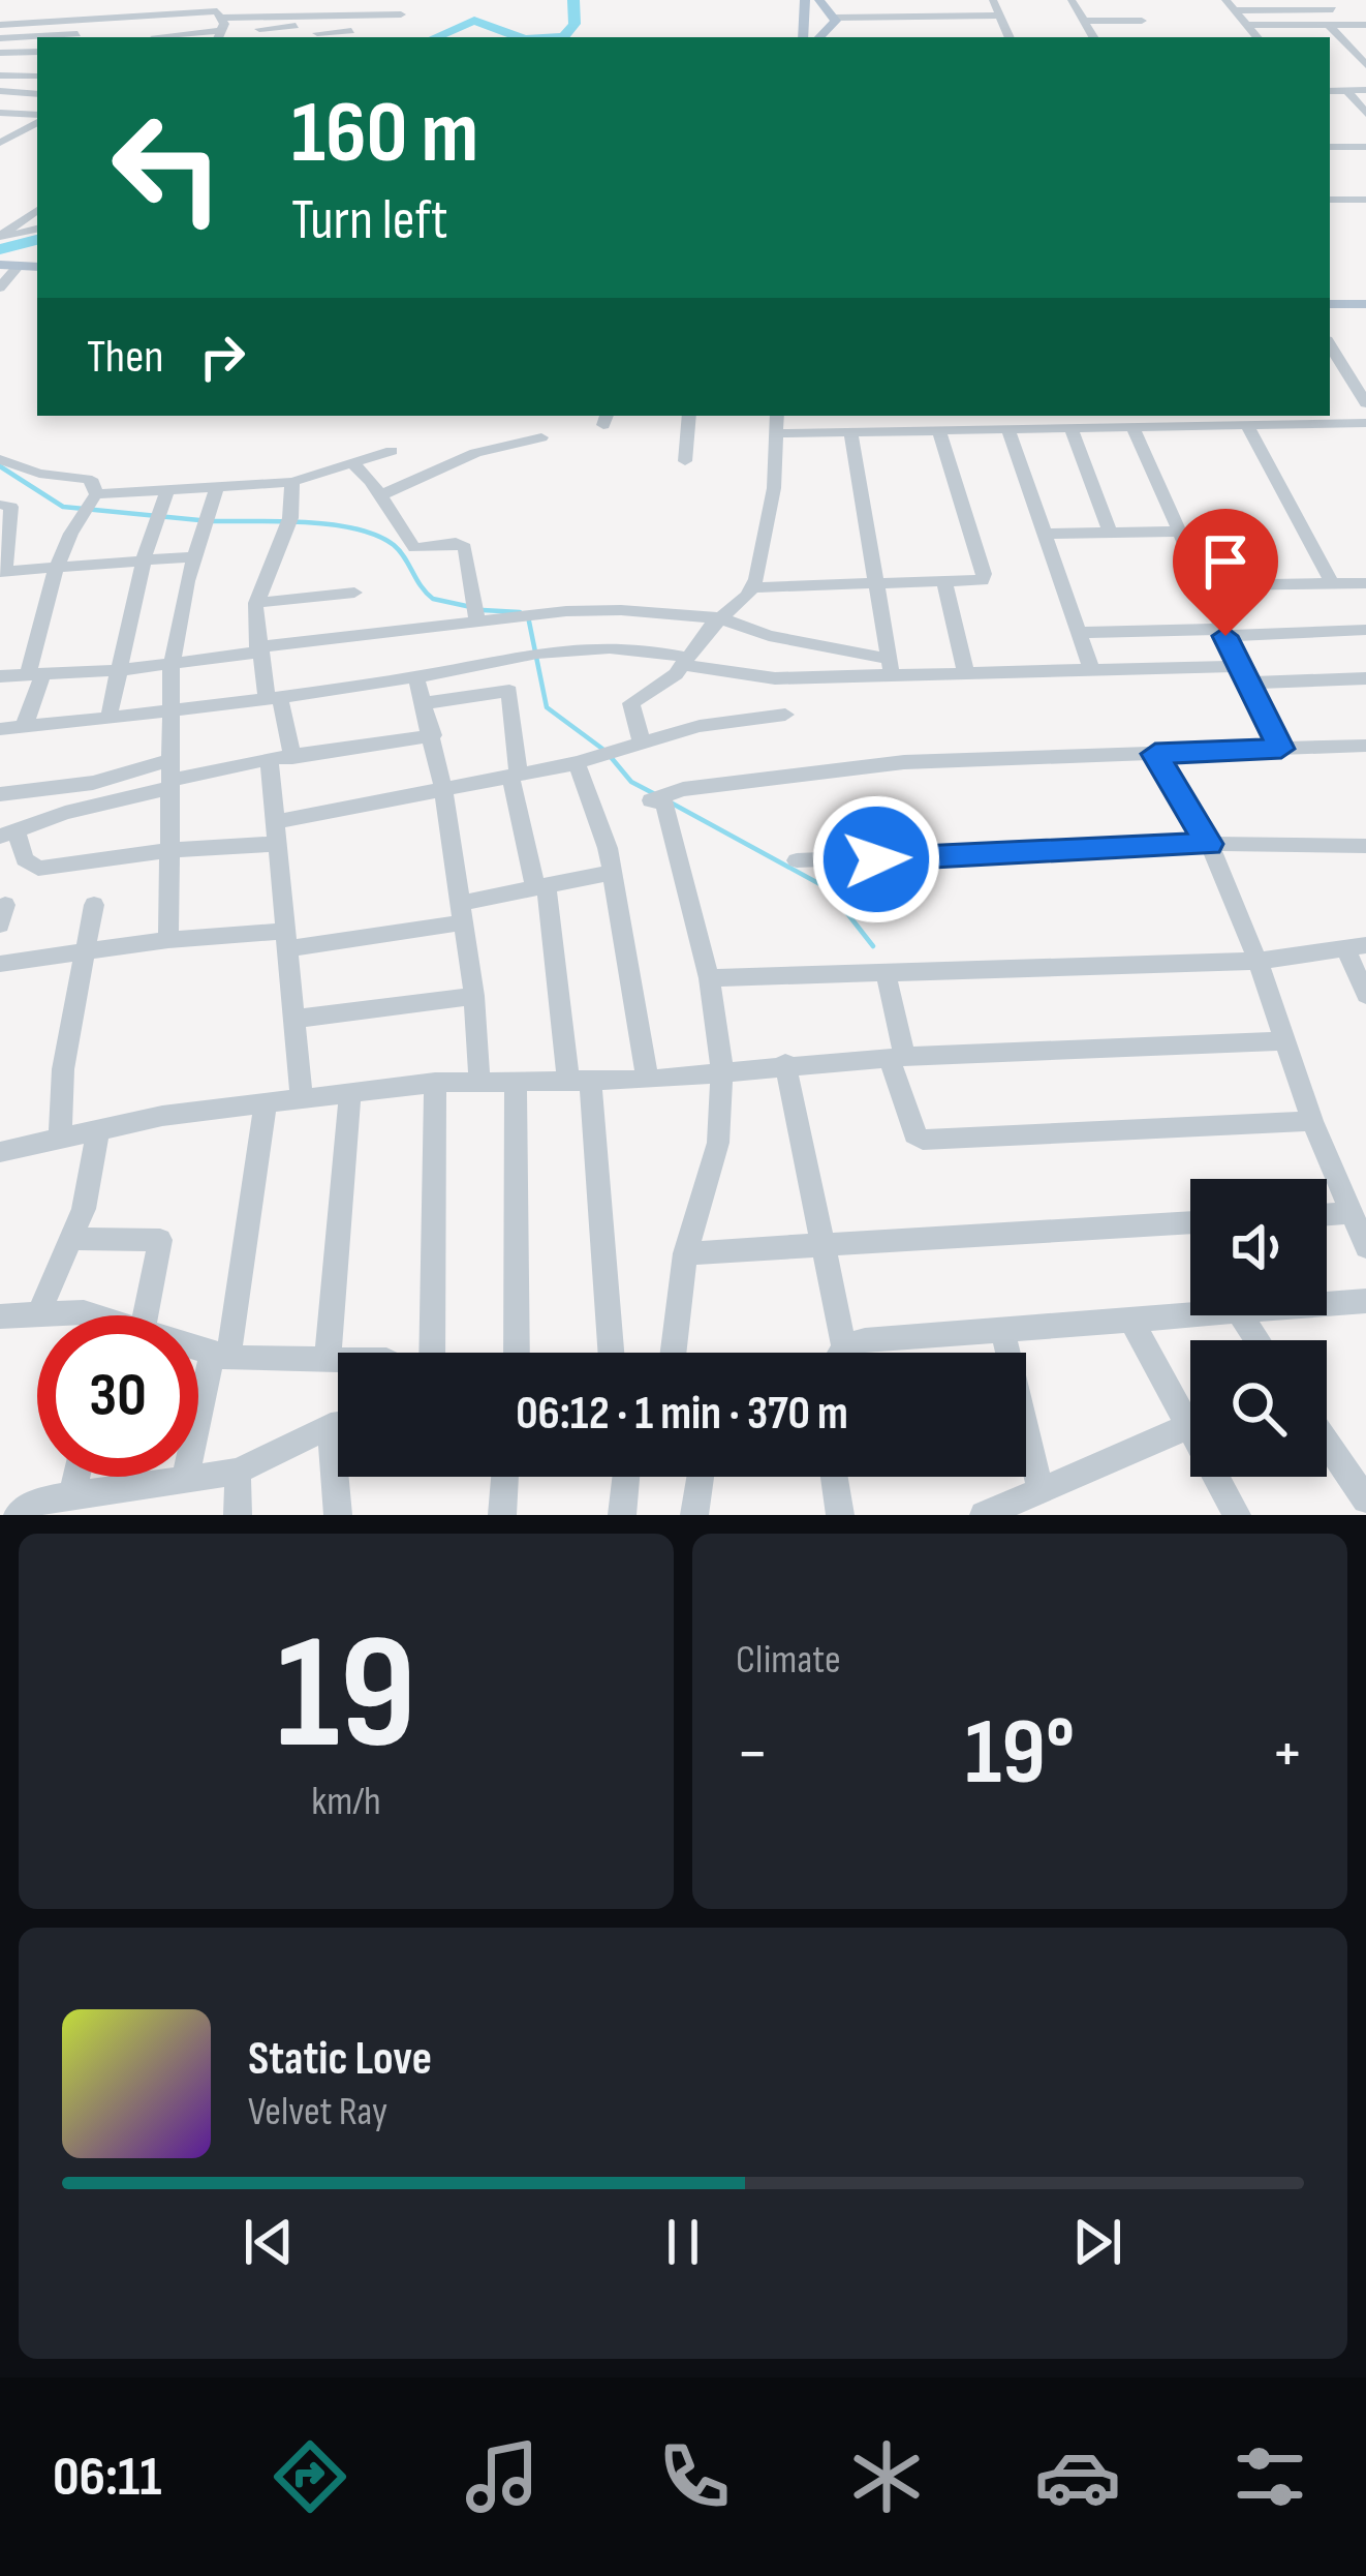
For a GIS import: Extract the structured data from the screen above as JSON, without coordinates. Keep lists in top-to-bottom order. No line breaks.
{"page":{"turn":["160 m","Turn left"],"then":"Then","limit":"30","trip":"06:12 · 1 min · 370 m","tile":[["19","km/h"],"Climate"],"heat":["−","19°","+"],"song":["Static Love","Velvet Ray"],"tabs":"06:11"}}
